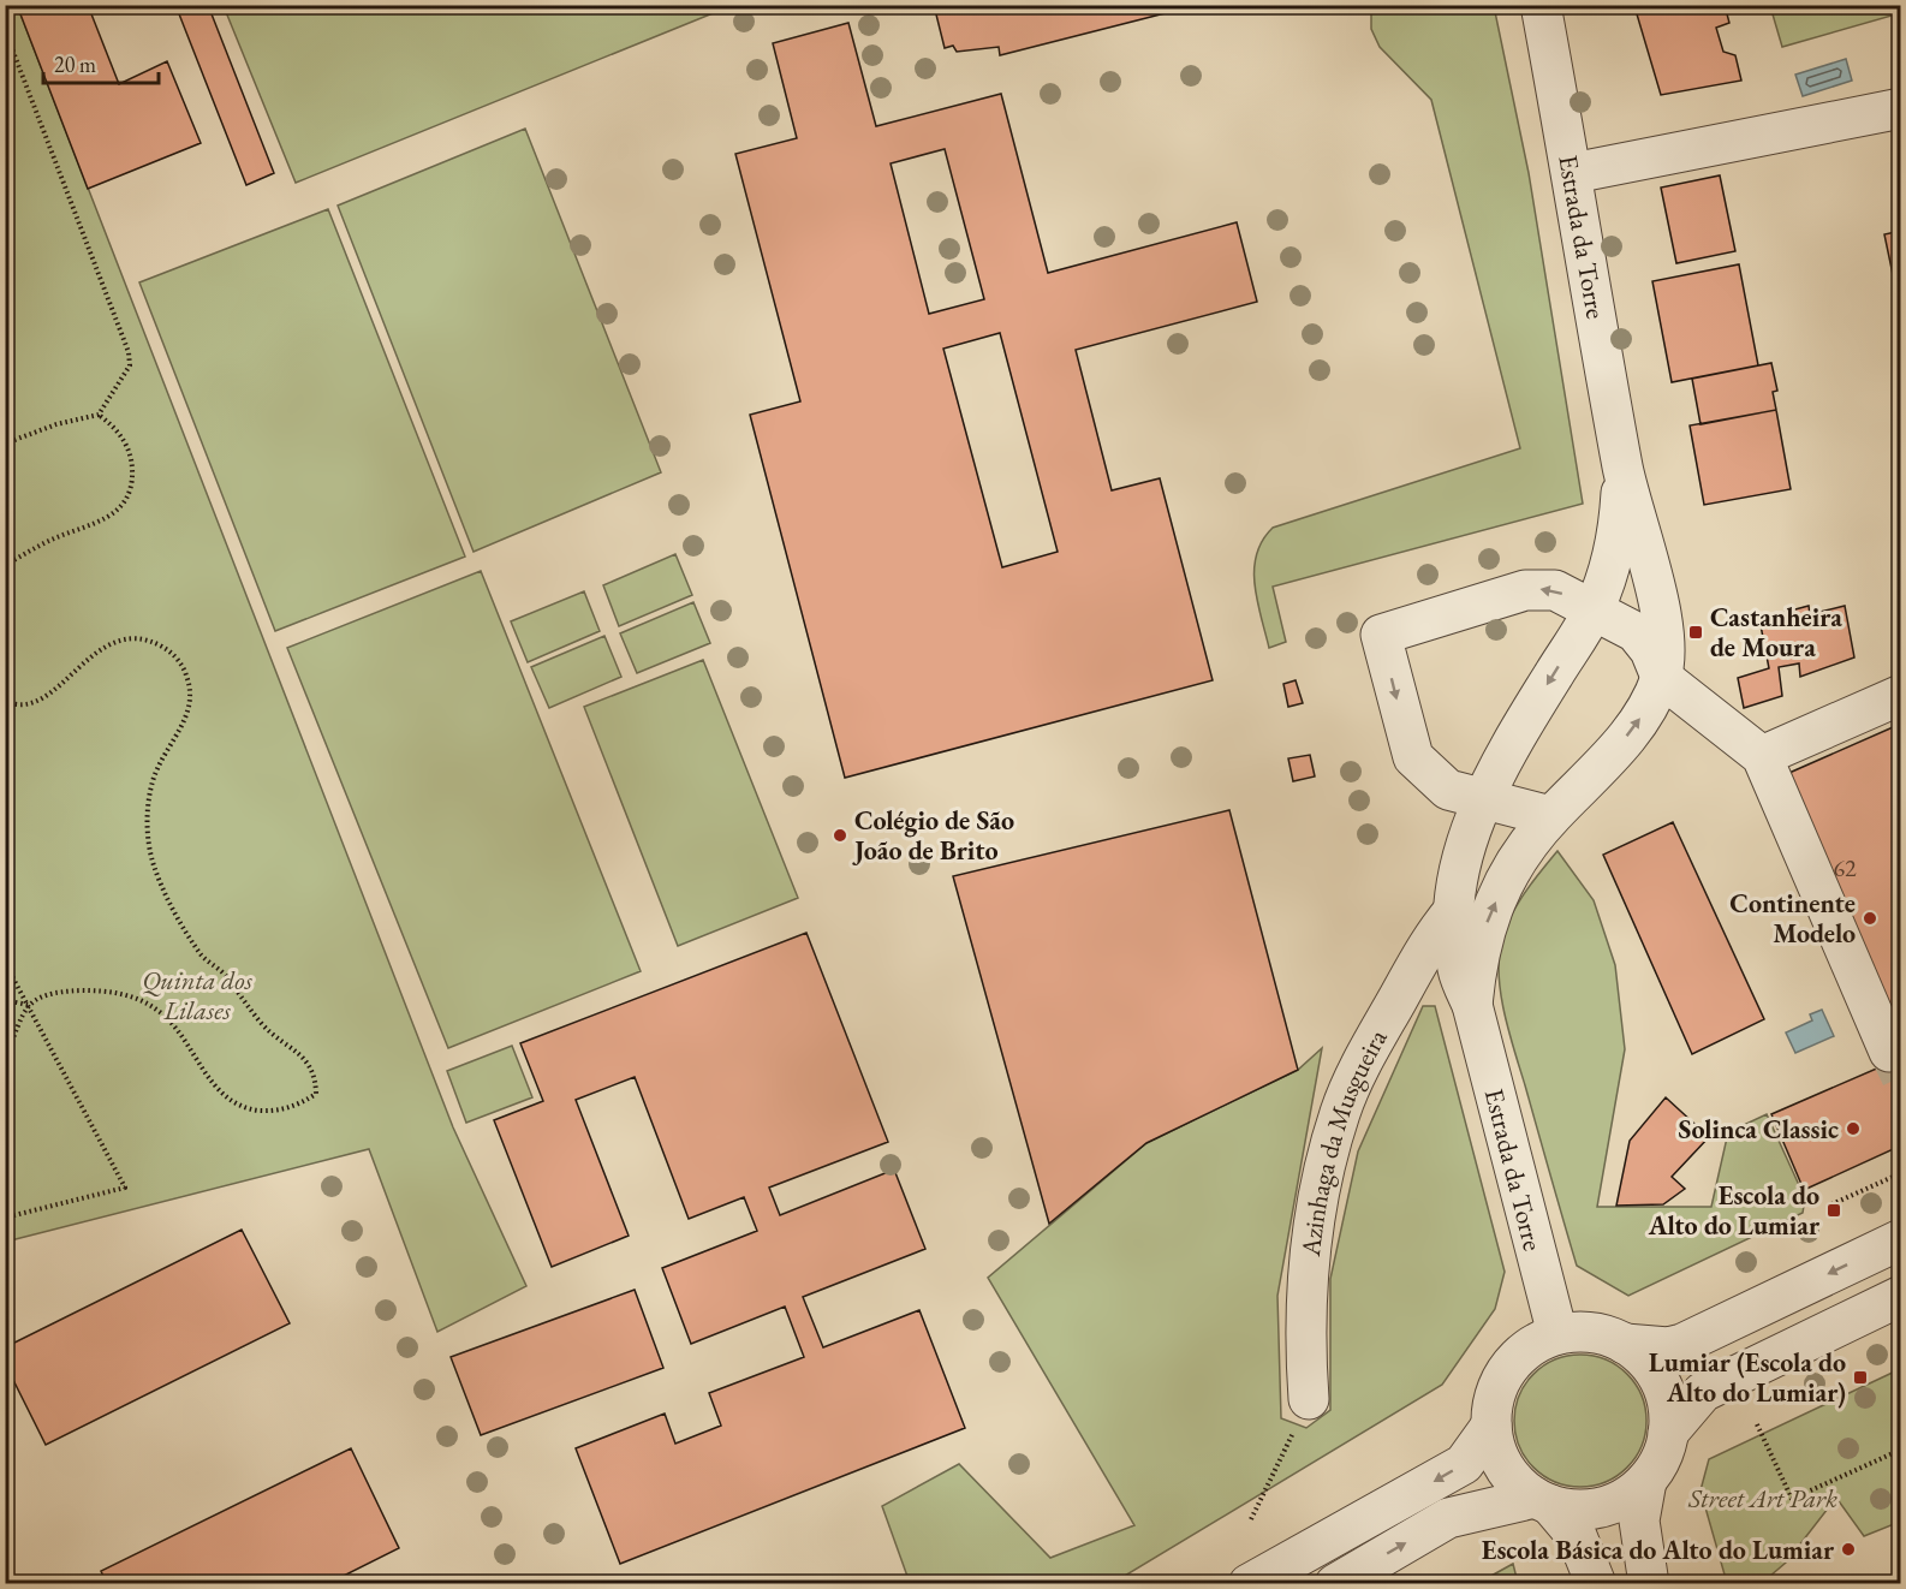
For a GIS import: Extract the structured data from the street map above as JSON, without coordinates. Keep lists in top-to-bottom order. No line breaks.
{"streets":{"street":["Estrada da Torre","Azinhaga da Musgueira"]},"crossings":[["Estrada da Torre","Azinhaga da Musgueira"]],"parks":["Quinta dos Lilases","Street Art Park"],"places":{"transit":["Castanheira de Moura","Escola do Alto do Lumiar","Lumiar (Escola do Alto do Lumiar)"],"other":["Colégio de São João de Brito","Continente Modelo","Solinca Classic","Escola Básica do Alto do Lumiar"]},"house_numbers":["62"],"scale_bar":"20 m"}
